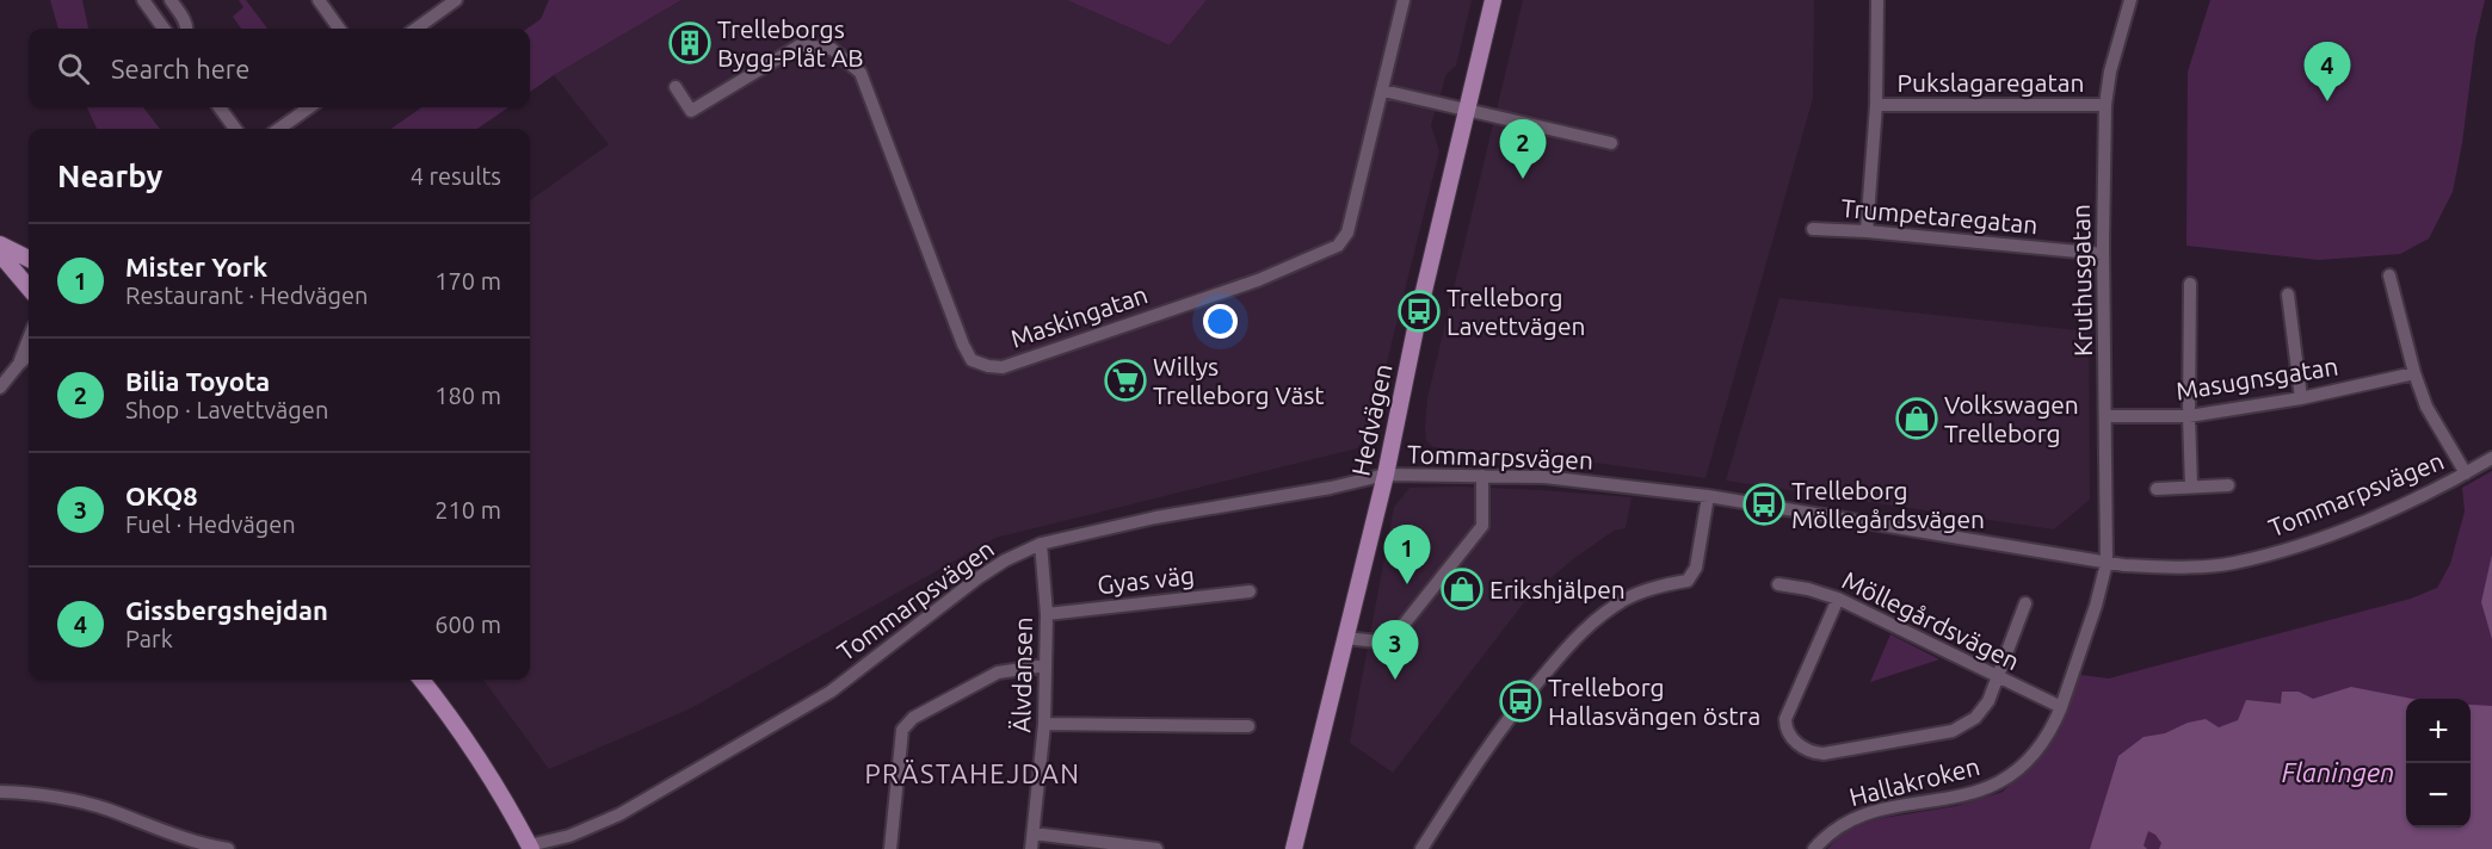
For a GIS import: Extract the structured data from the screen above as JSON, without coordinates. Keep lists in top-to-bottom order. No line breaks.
{"streets":{"main road":["Hedvägen"],"street":["Pukslagaregatan","Trumpetaregatan","Kruthusgatan","Maskingatan","Masugnsgatan","Tommarpsvägen","Gyas väg","Möllegårdsvägen","Älvdansen","Hallakroken"]},"crossings":[["Pukslagaregatan","Kruthusgatan"],["Trumpetaregatan","Kruthusgatan"],["Kruthusgatan","Masugnsgatan"],["Kruthusgatan","Tommarpsvägen"],["Kruthusgatan","Hallakroken"],["Hedvägen","Tommarpsvägen"],["Tommarpsvägen","Älvdansen"],["Tommarpsvägen","Hallakroken"],["Gyas väg","Älvdansen"],["Möllegårdsvägen","Hallakroken"]],"districts":["PRÄSTAHEJDAN"],"water":["Flaningen"],"places":{"building":["Trelleborgs Bygg-Plåt AB"],"bus stop":["Trelleborg Lavettvägen","Trelleborg Möllegårdsvägen","Trelleborg Hallasvängen östra"],"supermarket":["Willys Trelleborg Väst"],"shop":["Volkswagen Trelleborg","Erikshjälpen"]},"page":{"search":"Search here","pins":["4","2","1","3"],"heading":["Nearby","4 results"],"list":[{"mark":"1","name":"Mister York","note":"Restaurant · Hedvägen","value":"170 m"},{"mark":"2","name":"Bilia Toyota","note":"Shop · Lavettvägen","value":"180 m"},{"mark":"3","name":"OKQ8","note":"Fuel · Hedvägen","value":"210 m"},{"mark":"4","name":"Gissbergshejdan","note":"Park","value":"600 m"}],"map_buttons":["+","−"]}}
